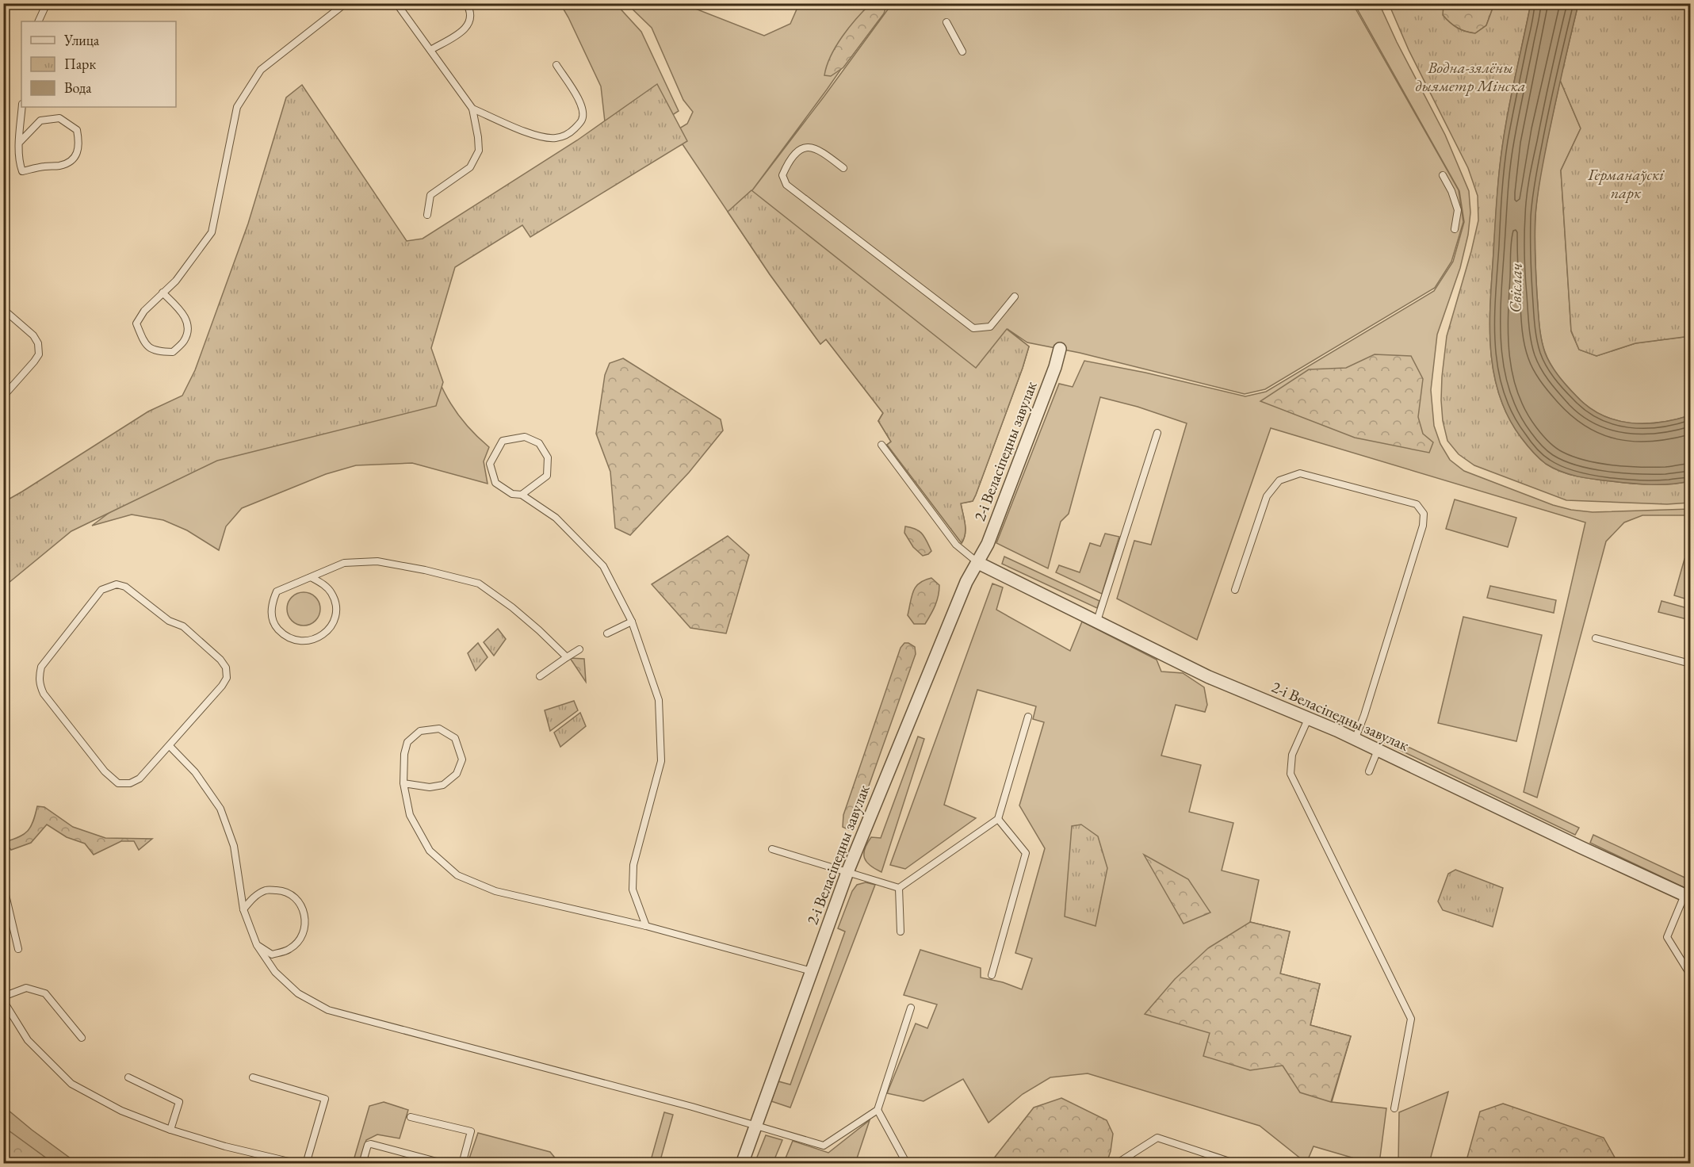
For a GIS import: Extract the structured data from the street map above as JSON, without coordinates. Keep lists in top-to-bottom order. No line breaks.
{"streets":{"street":["2-і Веласіпедны завулак"]},"water":["Свіслач"],"parks":["Водна-зялёны дыяметр Мінска","Германаўскі парк"],"legend":["Улица","Парк","Вода"]}
